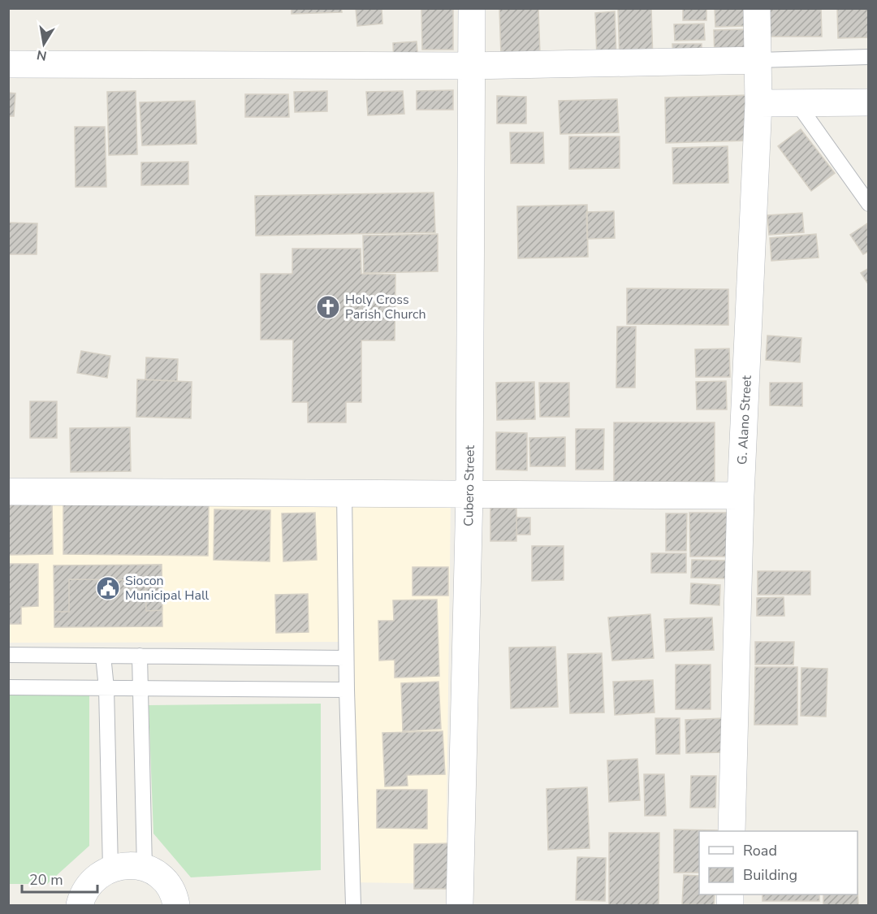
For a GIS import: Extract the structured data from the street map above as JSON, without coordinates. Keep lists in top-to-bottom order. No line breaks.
{"streets":{"street":["G. Alano Street","Cubero Street"]},"places":{"church":["Holy Cross Parish Church"],"public building":["Siocon Municipal Hall"]},"legend":["Road","Building"],"scale_bar":"20 m","north":"bottom"}
